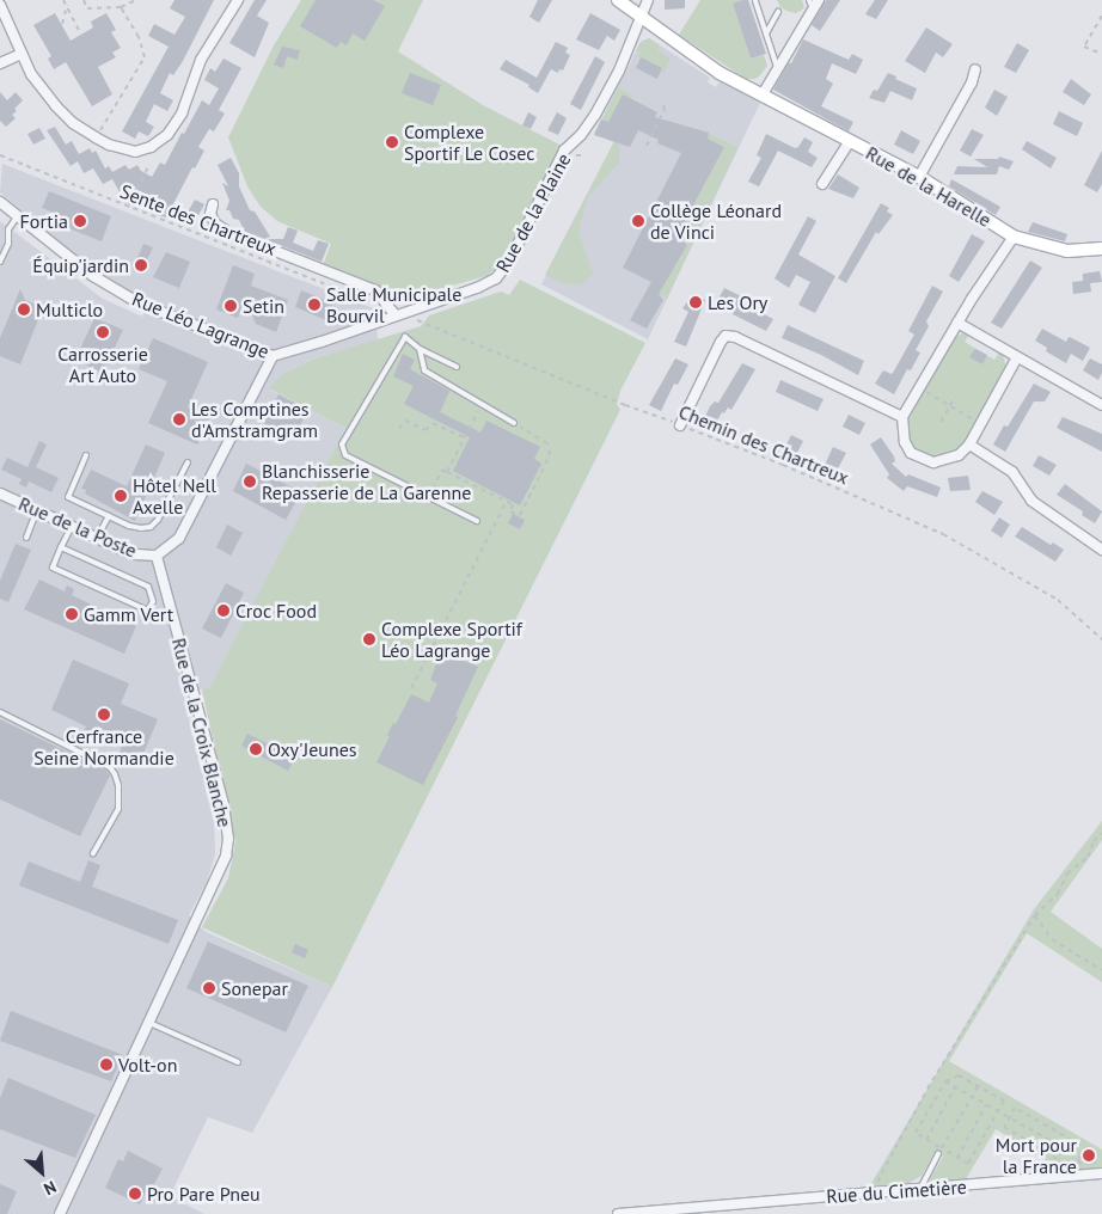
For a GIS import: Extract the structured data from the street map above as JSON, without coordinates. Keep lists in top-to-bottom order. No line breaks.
{"streets":{"street":["Rue de la Harelle","Rue de la Plaine","Rue Léo Lagrange","Rue de la Poste","Rue de la Croix Blanche","Rue du Cimetière"],"path":["Sente des Chartreux","Chemin des Chartreux"]},"crossings":[["Rue de la Harelle","Rue de la Plaine"],["Rue de la Plaine","Rue Léo Lagrange"],["Rue Léo Lagrange","Chemin des Chartreux"],["Rue de la Poste","Rue de la Croix Blanche"]],"places":["Complexe Sportif Le Cosec","Fortia","Collège Léonard de Vinci","Équip'jardin","Les Ory","Salle Municipale Bourvil","Setin","Multiclo","Carrosserie Art Auto","Les Comptines d'Amstramgram","Blanchisserie Repasserie de La Garenne","Hôtel Nell Axelle","Croc Food","Gamm Vert","Complexe Sportif Léo Lagrange","Cerfrance Seine Normandie","Oxy'Jeunes","Sonepar","Volt-on","Mort pour la France","Pro Pare Pneu"],"north":"bottom right"}
